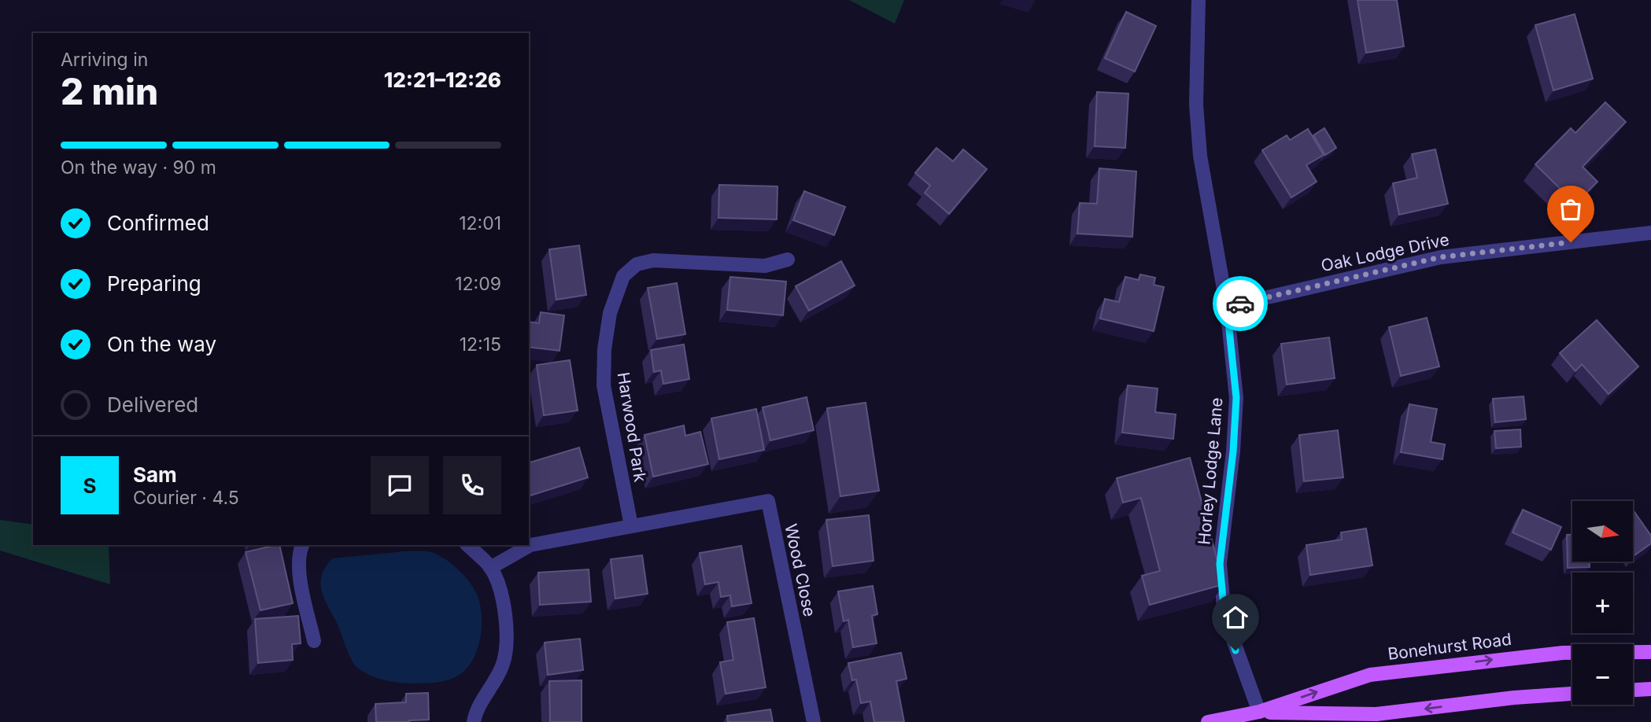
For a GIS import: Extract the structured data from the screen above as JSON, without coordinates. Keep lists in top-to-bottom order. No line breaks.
{"streets":{"main road":["Bonehurst Road"],"street":["Oak Lodge Drive","Harwood Park","Horley Lodge Lane","Wood Close"]},"crossings":[["Oak Lodge Drive","Horley Lodge Lane"],["Harwood Park","Wood Close"],["Horley Lodge Lane","Bonehurst Road"]],"north":"right","page":{"heading":["2 min","Arriving in","12:21–12:26"],"panel":["Sam","Courier · 4.5"],"bar":"On the way · 90 m","list":[["Confirmed","12:01"],["Preparing","12:09"],["On the way","12:15"],"Delivered"],"round":"S","map_buttons":["+","−"]}}
